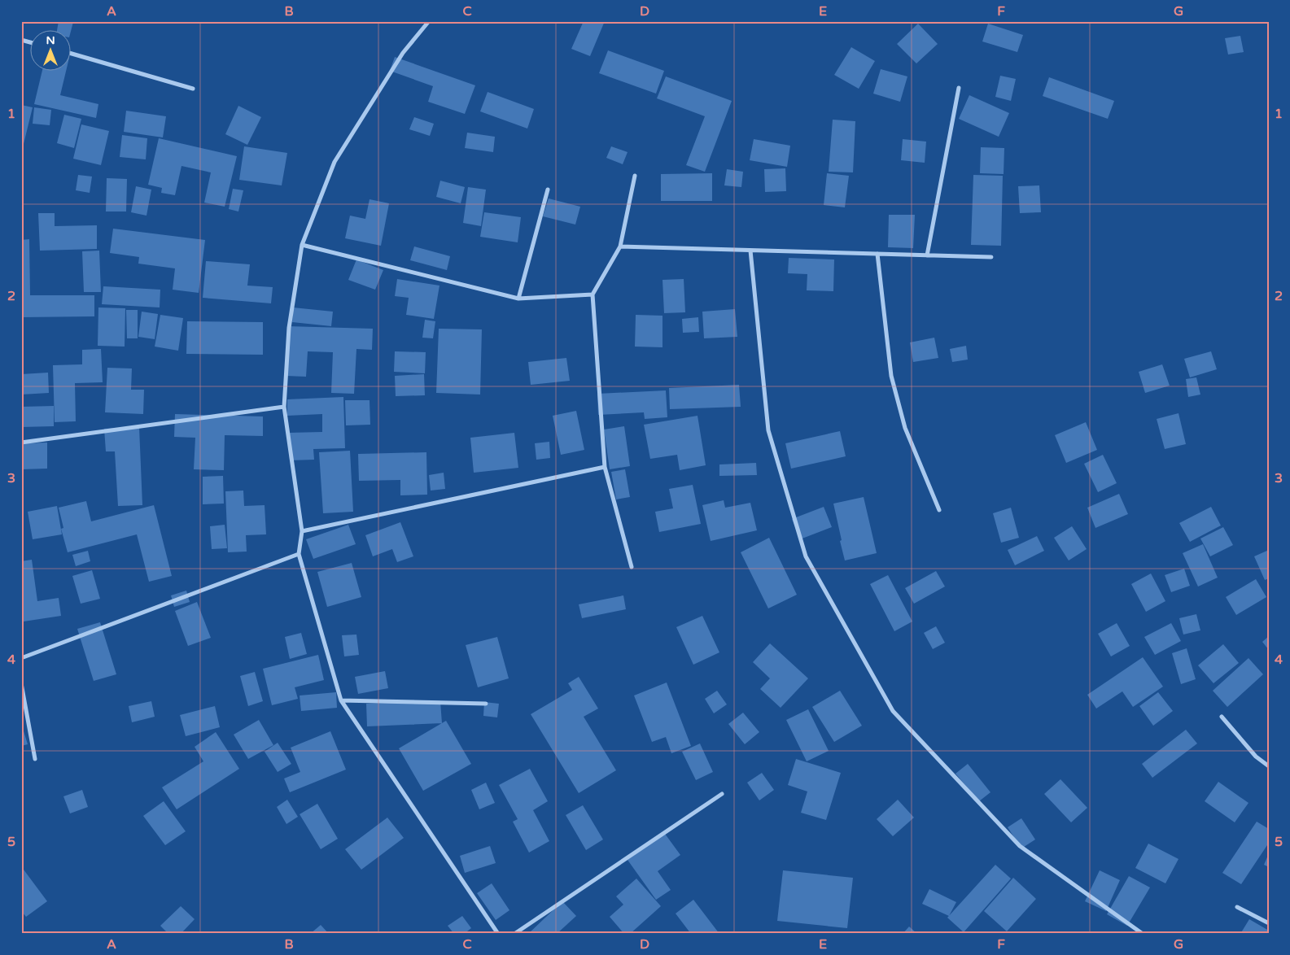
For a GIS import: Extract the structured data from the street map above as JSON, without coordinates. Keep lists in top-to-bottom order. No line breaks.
{"north":"top","grid":{"columns":["A","B","C","D","E","F","G"],"rows":["1","2","3","4","5"]}}
